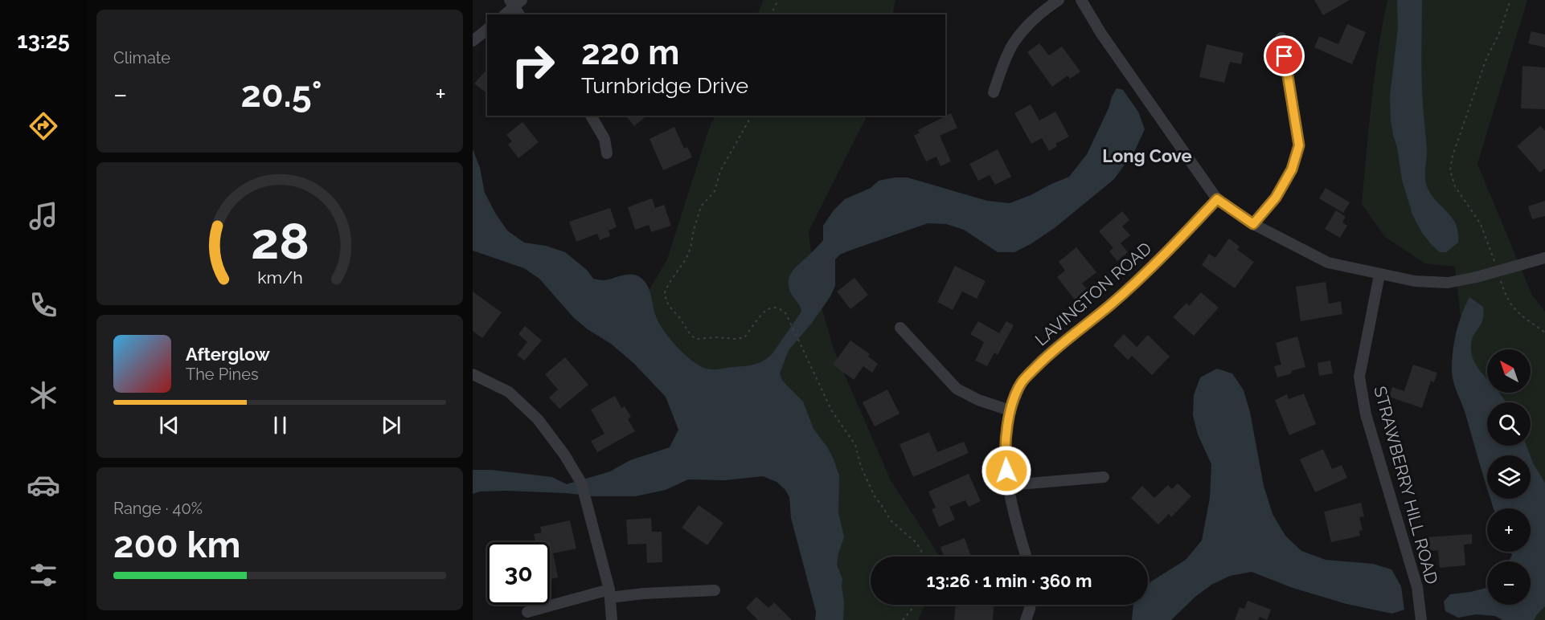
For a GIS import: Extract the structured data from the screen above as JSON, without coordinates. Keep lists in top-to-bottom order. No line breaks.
{"streets":{"street":["LAVINGTON ROAD","STRAWBERRY HILL ROAD"]},"districts":["Long Cove"],"north":"top left","page":{"tabs":"13:25","tile":["Climate",["Range · 40%","200 km"]],"turn":["220 m","Turnbridge Drive"],"heat":["−","20.5°","+"],"song":["Afterglow","The Pines"],"map_buttons":["+","−"],"limit":"30","trip":"13:26 · 1 min · 360 m","gauge":["28","km/h"]}}
